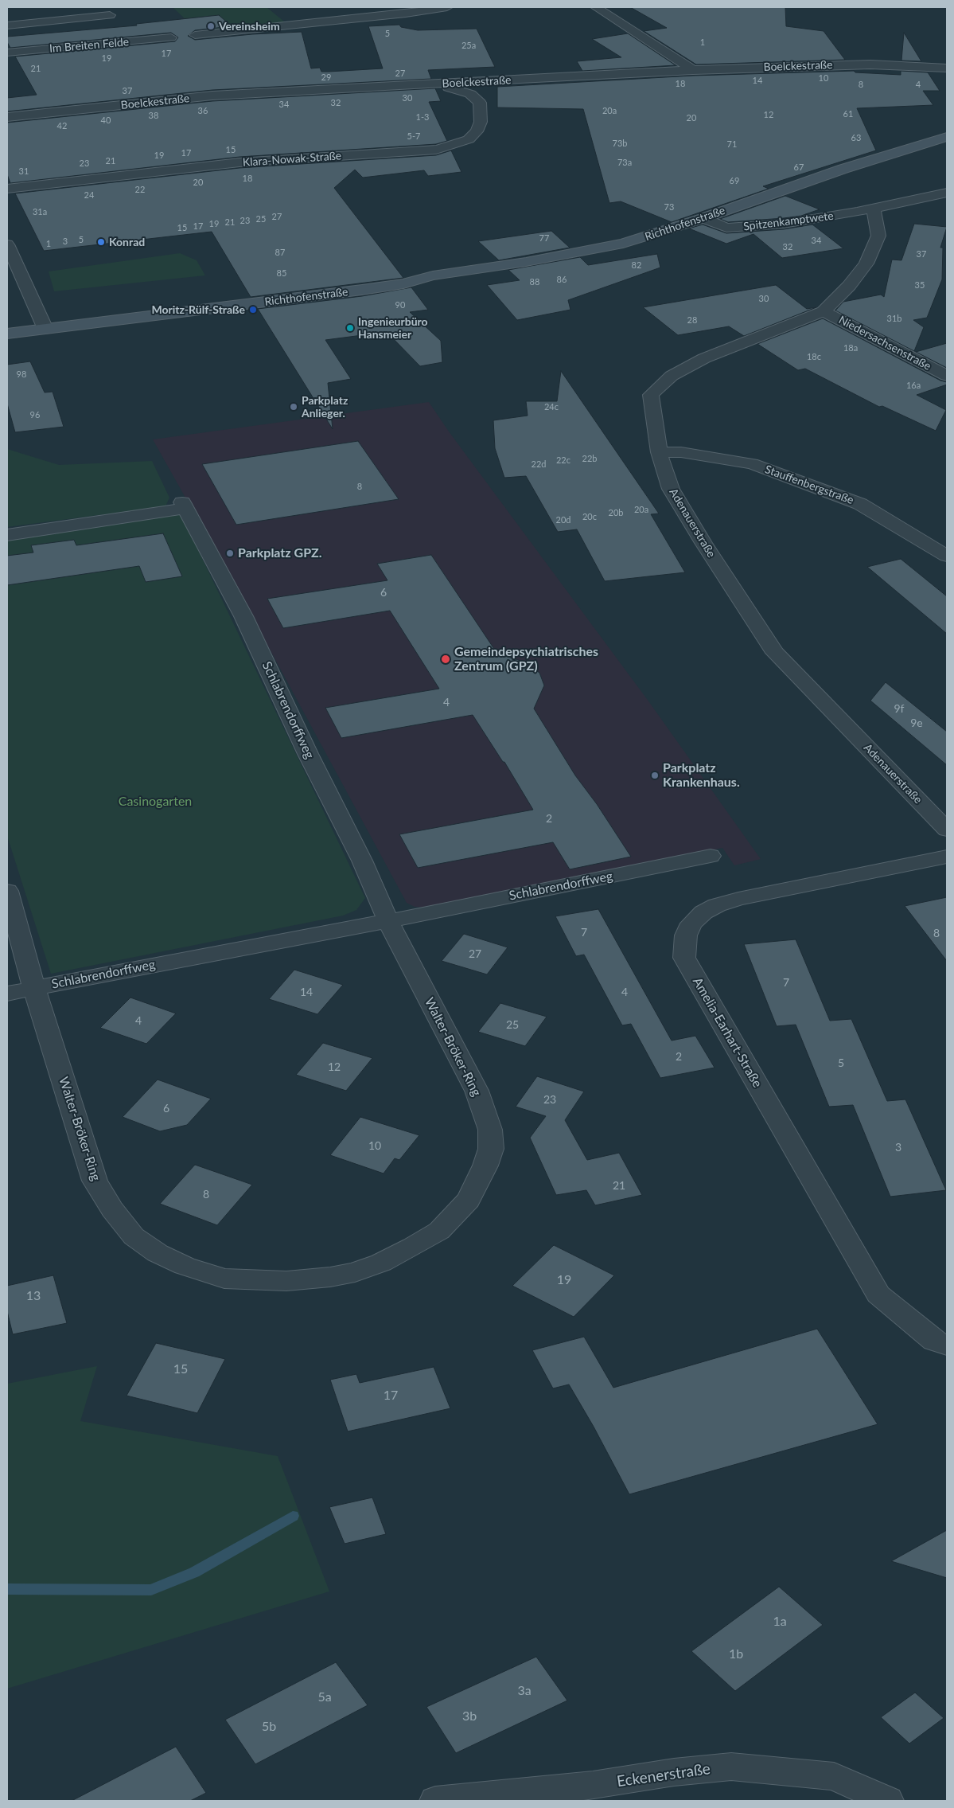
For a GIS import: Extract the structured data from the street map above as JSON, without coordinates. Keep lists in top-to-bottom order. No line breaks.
{"streets":{"street":["Im Breiten Felde","Boelckestraße","Klara-Nowak-Straße","Spitzenkamptwete","Richthofenstraße","Niedersachsenstraße","Stauffenbergstraße","Adenauerstraße","Schlabrendorffweg","Amelia-Earhart-Straße","Walter-Bröker-Ring","Eckenerstraße"]},"crossings":[["Boelckestraße","Klara-Nowak-Straße"],["Spitzenkamptwete","Richthofenstraße"],["Spitzenkamptwete","Adenauerstraße"],["Niedersachsenstraße","Adenauerstraße"],["Stauffenbergstraße","Adenauerstraße"],["Schlabrendorffweg","Walter-Bröker-Ring"]],"parks":["Casinogarten"],"places":["Vereinsheim","Konrad","Moritz-Rülf-Straße","Ingenieurbüro Hansmeier","Parkplatz Anlieger.","Parkplatz GPZ.","Gemeindepsychiatrisches Zentrum (GPZ)","Parkplatz Krankenhaus."],"house_numbers":["5","1","25a","17","19","21","27","29","10","14","18","8","4","37","30","32","34","36","20a","61","12","38","1-3","20","40","42","5-7","63","73b","71","15","17","19","21","73a","23","67","31","18","69","20","22","24","73","31a","27","25","23","21","19","17","15","77","5","34","3","1","32","87","37","82","85","86","88","35","30","90","31b","28","18a","18c","98","16a","24c","96","22b","22c","22d","8","20a","20b","20c","20d","6","4","9f","9e","2","7","8","27","7","14","4","4","25","2","5","12","23","6","10","3","21","8","19","13","15","17","1a","1b","3a","5a","3b","5b"]}
